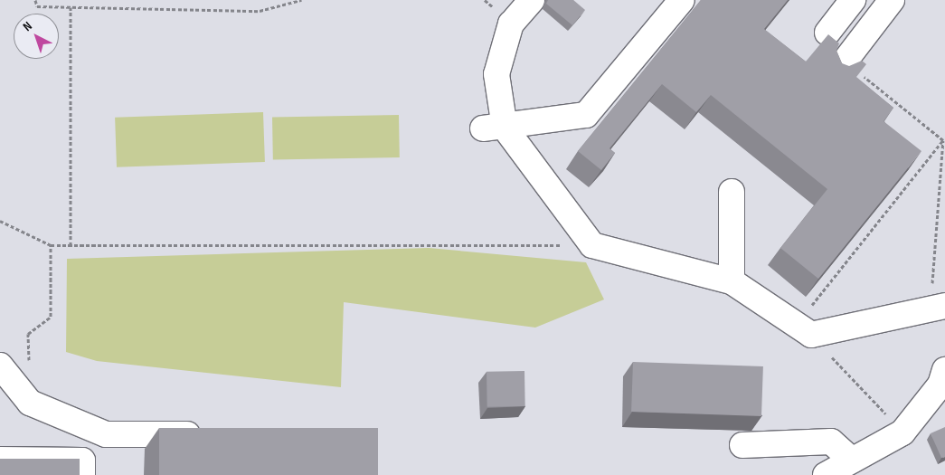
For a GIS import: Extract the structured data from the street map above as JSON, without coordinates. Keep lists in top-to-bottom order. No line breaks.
{"north":"top left"}
